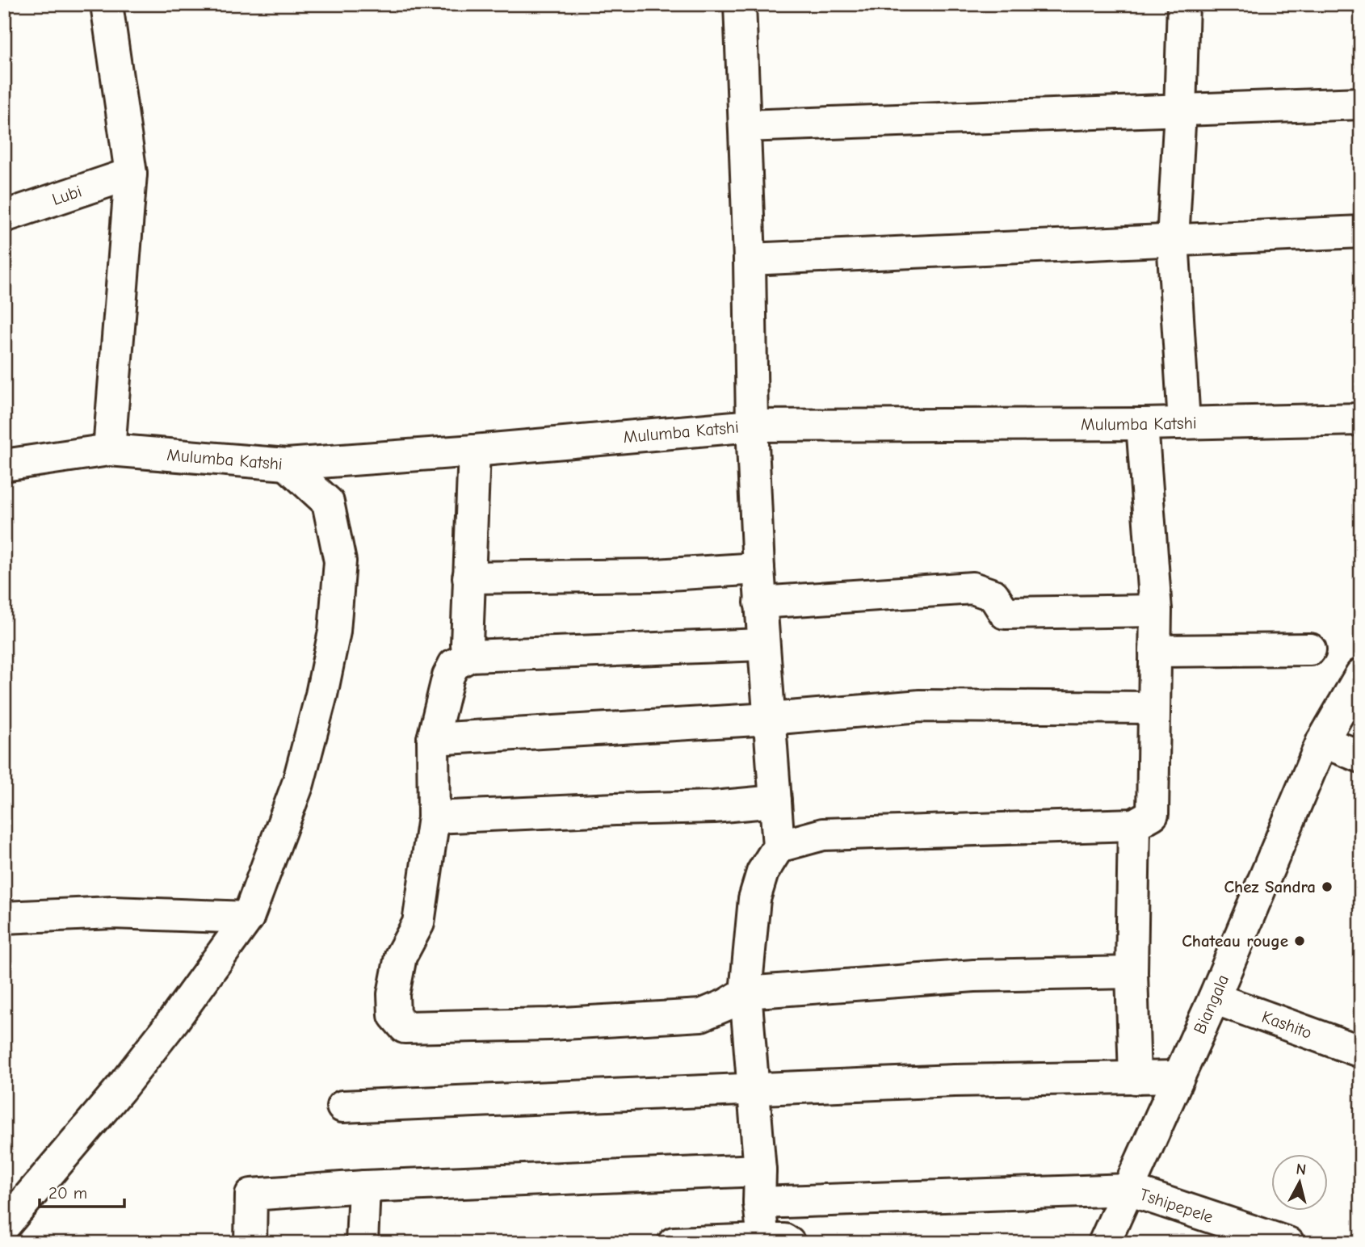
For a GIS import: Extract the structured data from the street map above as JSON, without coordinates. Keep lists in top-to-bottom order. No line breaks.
{"streets":{"street":["Lubi","Mulumba Katshi","Biangala","Kashito","Tshipepele"]},"crossings":[["Biangala","Kashito"],["Biangala","Tshipepele"]],"places":["Chez Sandra","Chateau rouge"],"scale_bar":"20 m","north":"top"}
